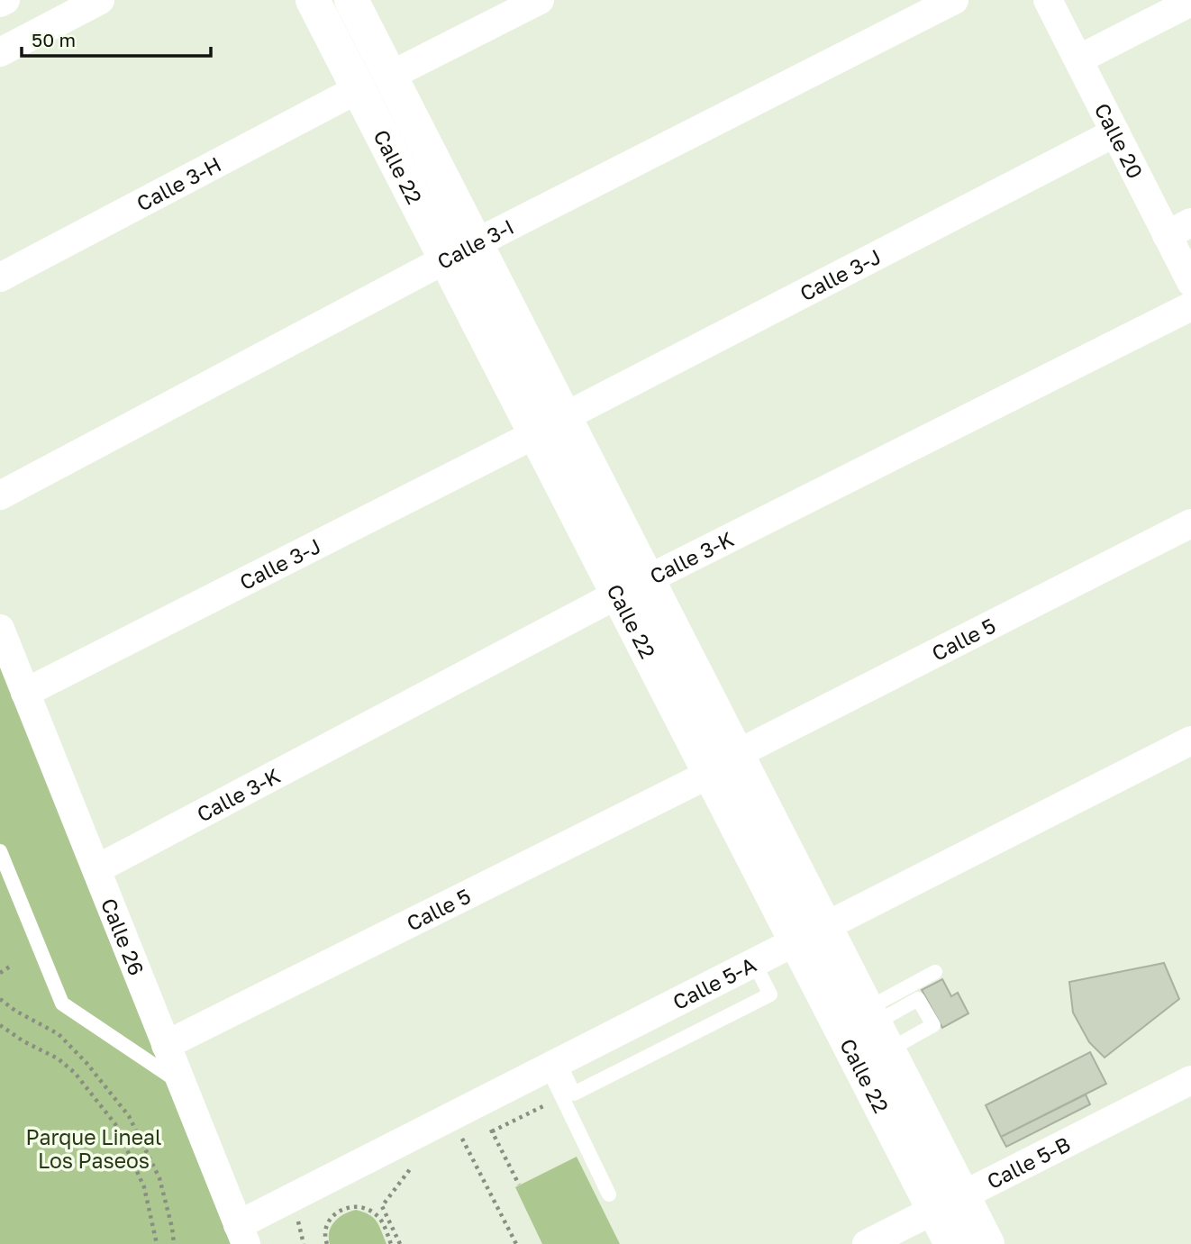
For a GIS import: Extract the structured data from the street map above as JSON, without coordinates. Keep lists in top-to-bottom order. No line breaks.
{"streets":{"street":["Calle 20","Calle 22","Calle 3-H","Calle 3-I","Calle 3-J","Calle 3-K","Calle 5","Calle 26","Calle 5-A","Calle 5-B"]},"crossings":[["Calle 20","Calle 3-J"],["Calle 22","Calle 3-H"],["Calle 22","Calle 3-I"],["Calle 22","Calle 3-J"],["Calle 22","Calle 3-K"],["Calle 22","Calle 5"],["Calle 22","Calle 5-A"],["Calle 22","Calle 5-B"],["Calle 3-J","Calle 26"],["Calle 3-K","Calle 26"],["Calle 5","Calle 26"],["Calle 26","Calle 5-A"]],"parks":["Parque Lineal Los Paseos"],"scale_bar":"50 m"}
